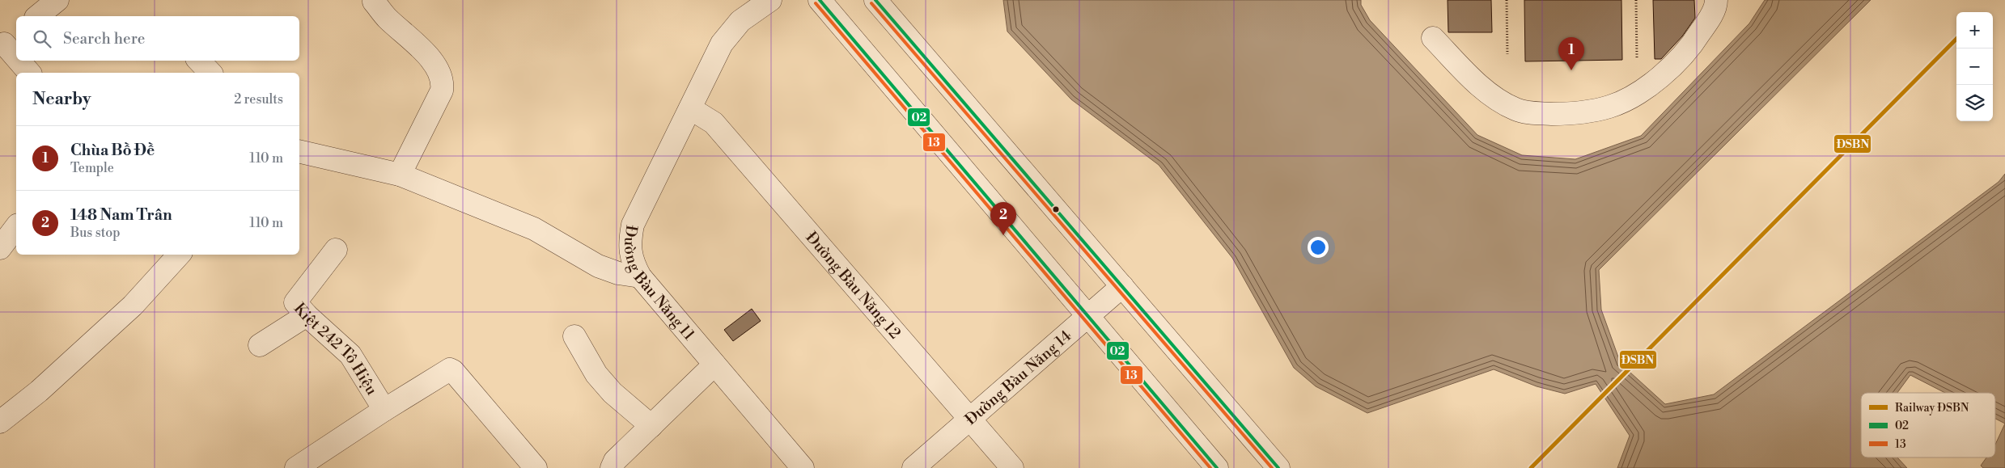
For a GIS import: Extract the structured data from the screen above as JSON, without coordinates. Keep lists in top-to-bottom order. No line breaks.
{"streets":{"street":["Đường Bàu Năng 11","Đường Bàu Năng 12","Kiệt 242 Tô Hiệu","Đường Bàu Năng 14"]},"crossings":[["Đường Bàu Năng 11","Đường Bàu Năng 12"],["Đường Bàu Năng 12","Đường Bàu Năng 14"]],"lines":["transit line 02","transit line 13","rail line ĐSBN"],"legend":["Railway ĐSBN","02","13"],"page":{"map_buttons":["+","−"],"search":"Search here","pins":["1","2"],"heading":["Nearby","2 results"],"list":[{"mark":"1","name":"Chùa Bồ Đề","note":"Temple","value":"110 m"},{"mark":"2","name":"148 Nam Trân","note":"Bus stop","value":"110 m"}]}}
